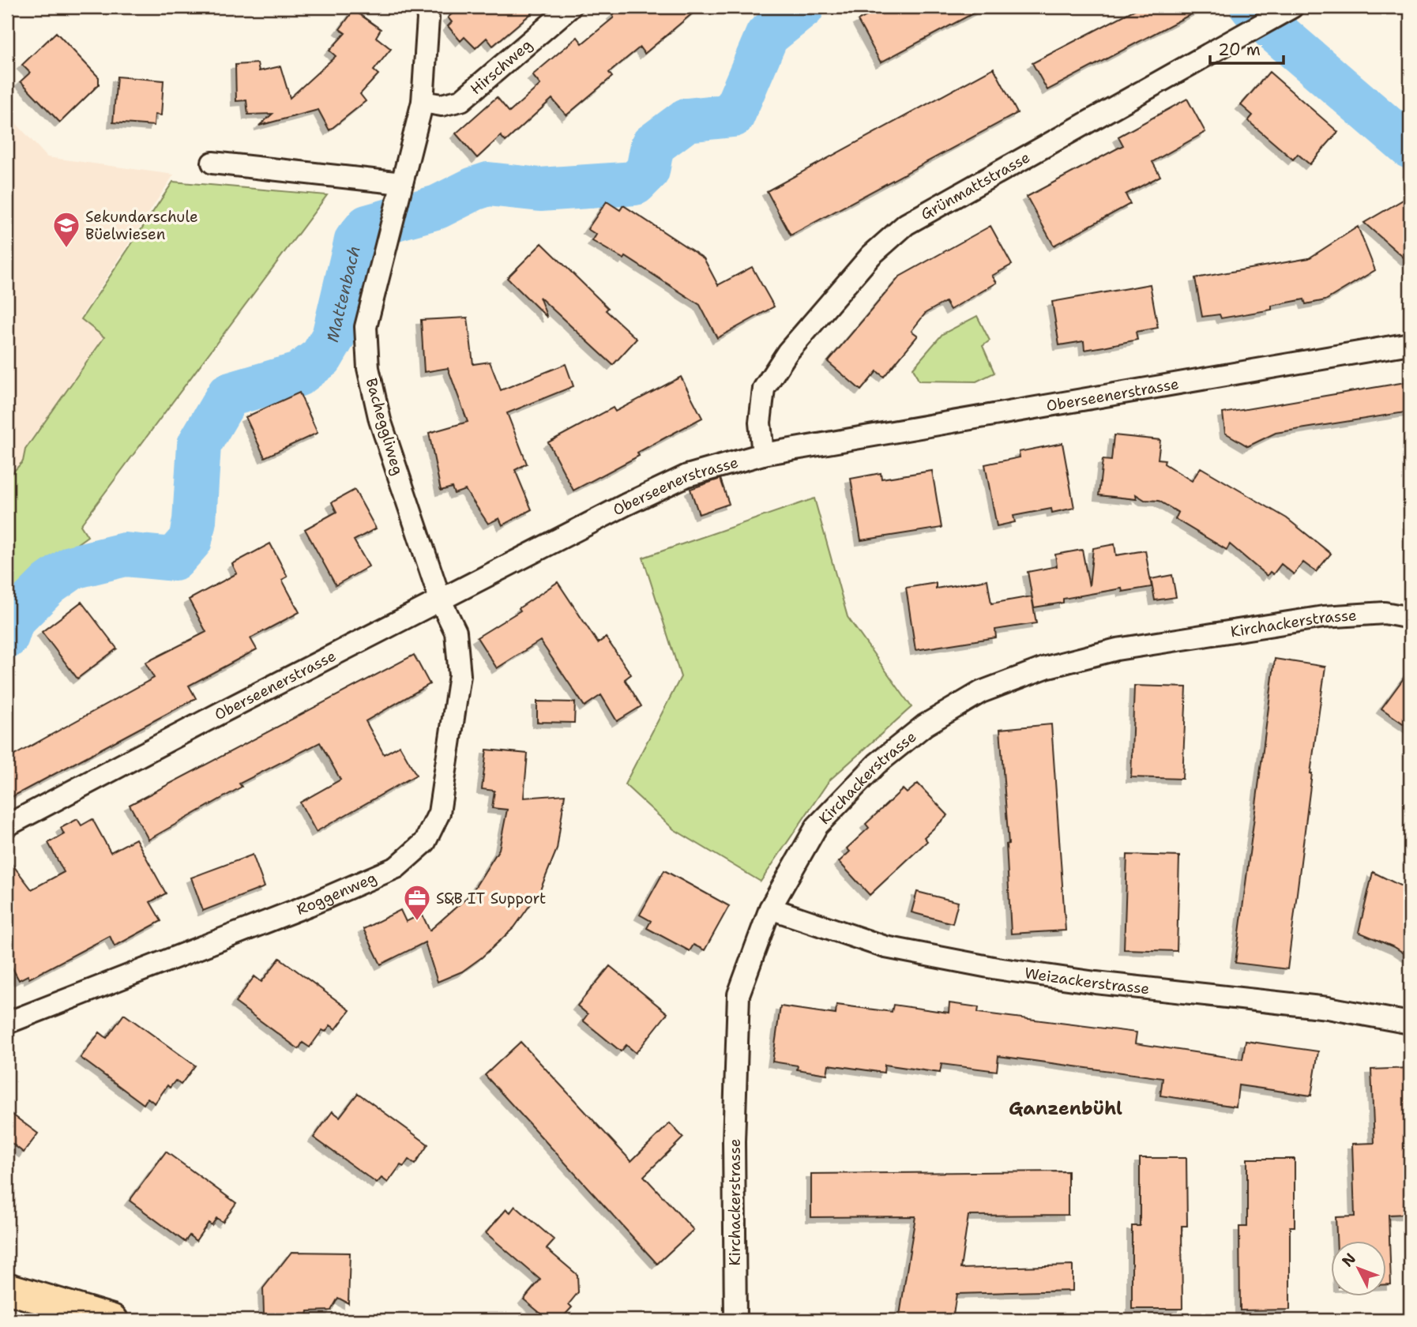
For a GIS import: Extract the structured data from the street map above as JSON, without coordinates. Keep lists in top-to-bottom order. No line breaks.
{"streets":{"street":["Hirschweg","Grünmattstrasse","Oberseenerstrasse","Bacheggliweg","Kirchackerstrasse","Roggenweg","Weizackerstrasse"]},"crossings":[["Hirschweg","Bacheggliweg"],["Grünmattstrasse","Oberseenerstrasse"],["Oberseenerstrasse","Bacheggliweg"],["Oberseenerstrasse","Roggenweg"],["Bacheggliweg","Roggenweg"],["Kirchackerstrasse","Weizackerstrasse"]],"districts":["Ganzenbühl"],"water":["Mattenbach"],"places":{"school or university":["Sekundarschule Büelwiesen"],"office":["S&B IT Support"]},"scale_bar":"20 m","north":"top left"}
